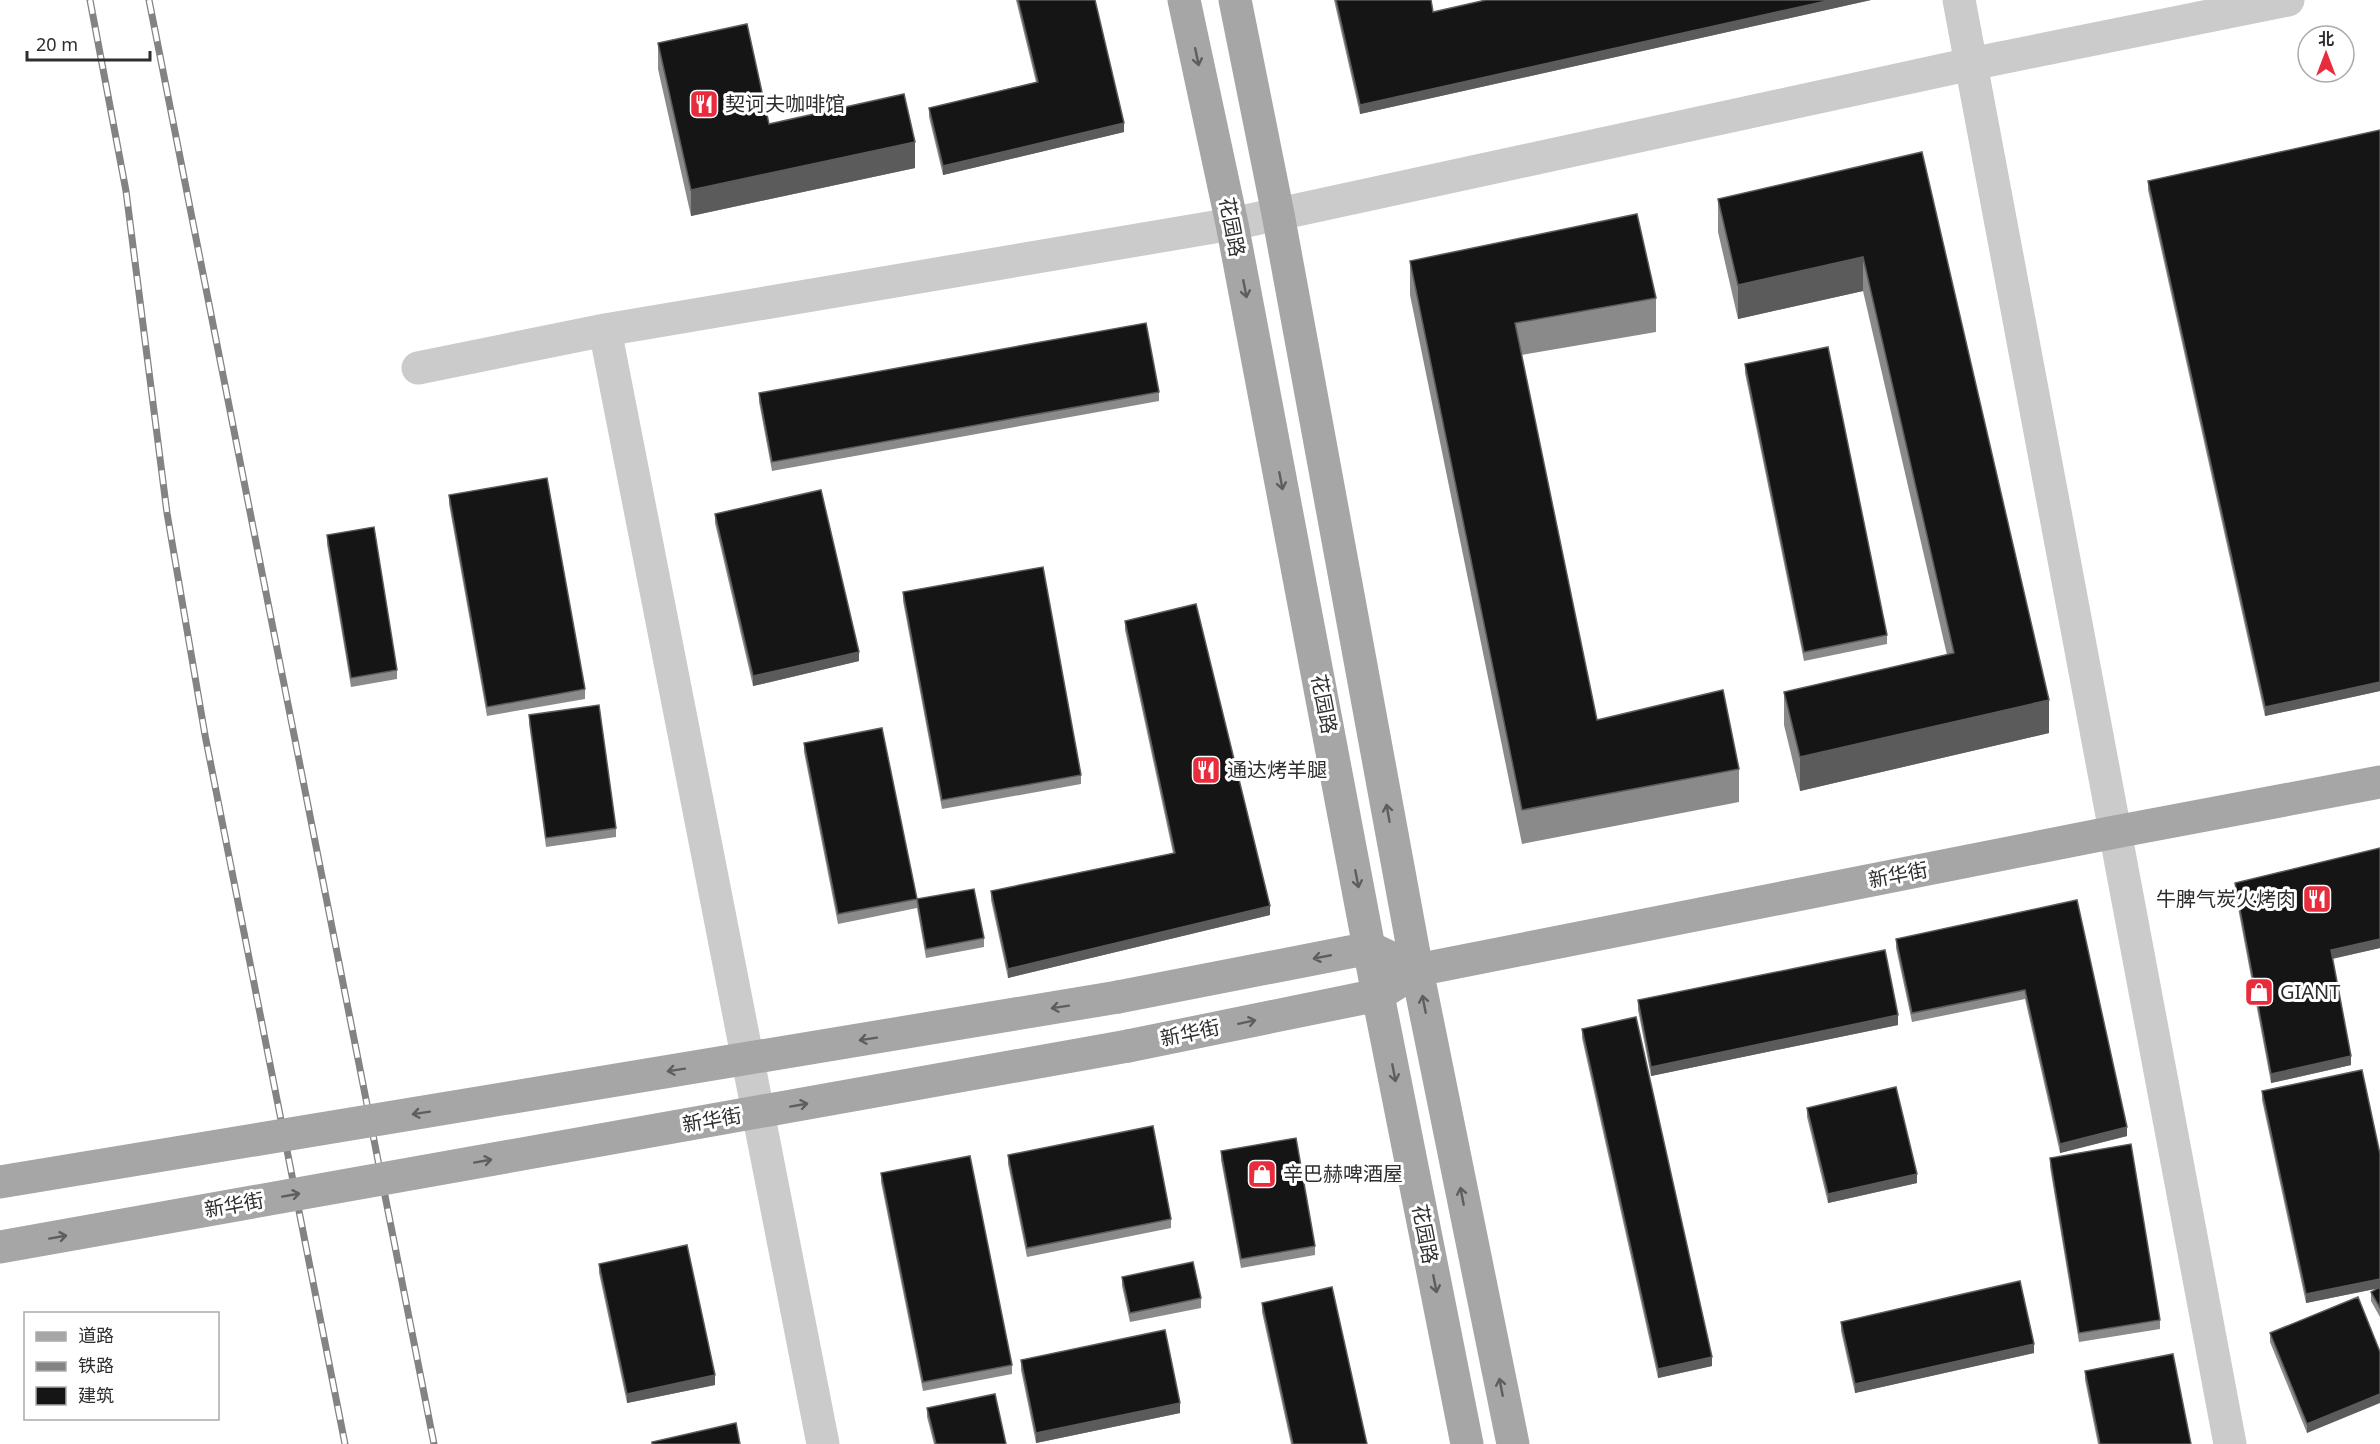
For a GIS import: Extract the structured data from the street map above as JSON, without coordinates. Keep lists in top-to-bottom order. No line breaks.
{"streets":{"main road":["花园路","新华街"]},"crossings":[["花园路","新华街"]],"places":{"restaurant":["契诃夫咖啡馆","通达烤羊腿","牛脾气炭火烤肉"],"shop":["GIANT","辛巴赫啤酒屋"]},"legend":["道路","铁路","建筑"],"scale_bar":"20 m","north":"top"}
